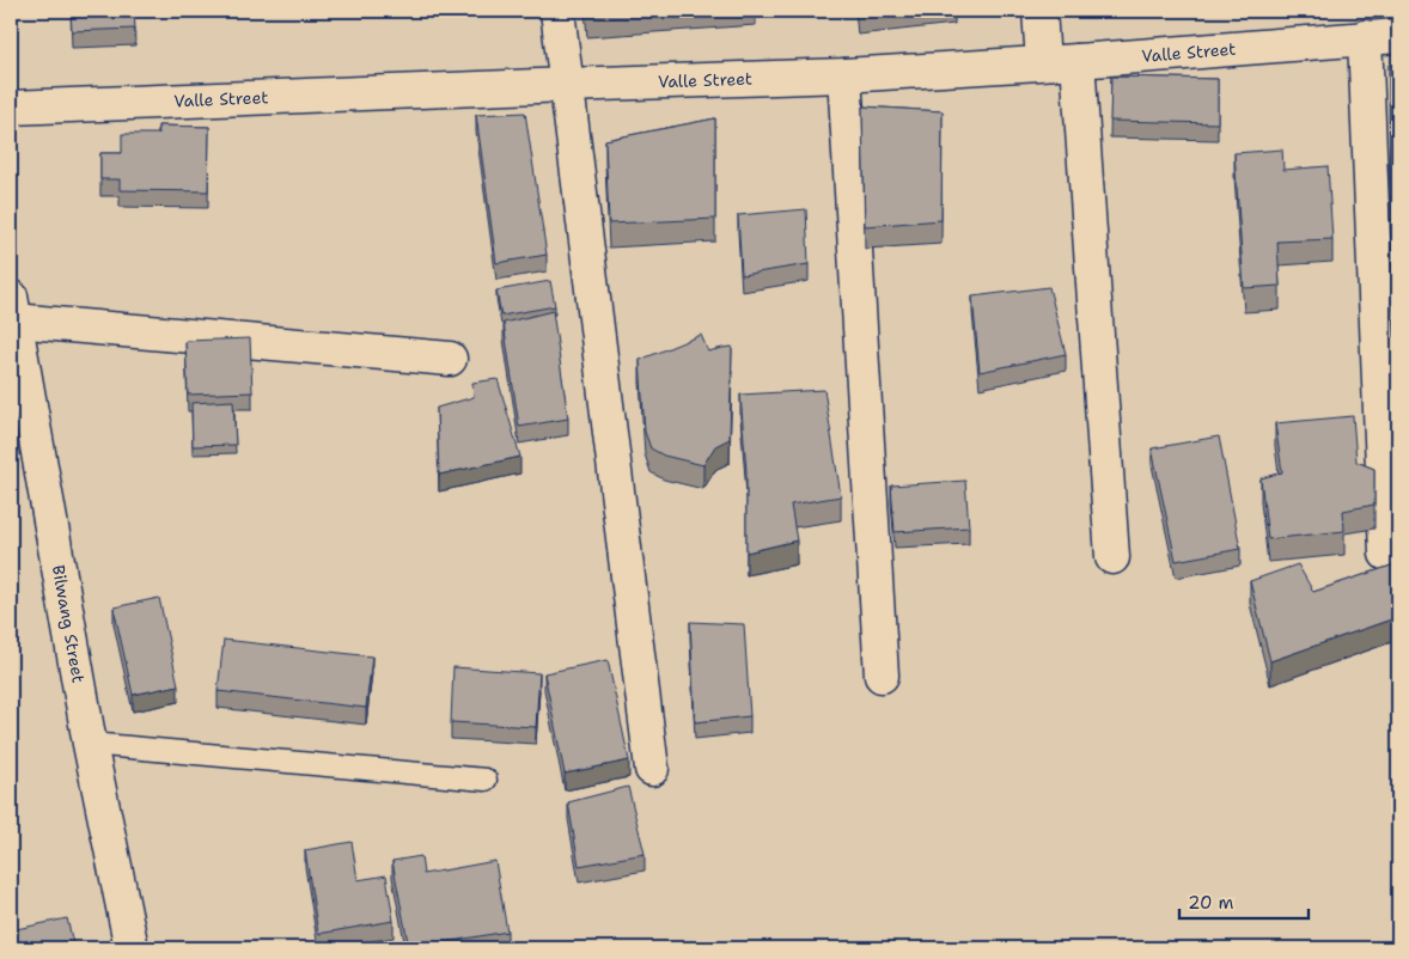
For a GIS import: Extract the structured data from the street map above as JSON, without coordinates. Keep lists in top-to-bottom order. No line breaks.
{"streets":{"street":["Valle Street","Bilwang Street"]},"scale_bar":"20 m"}
